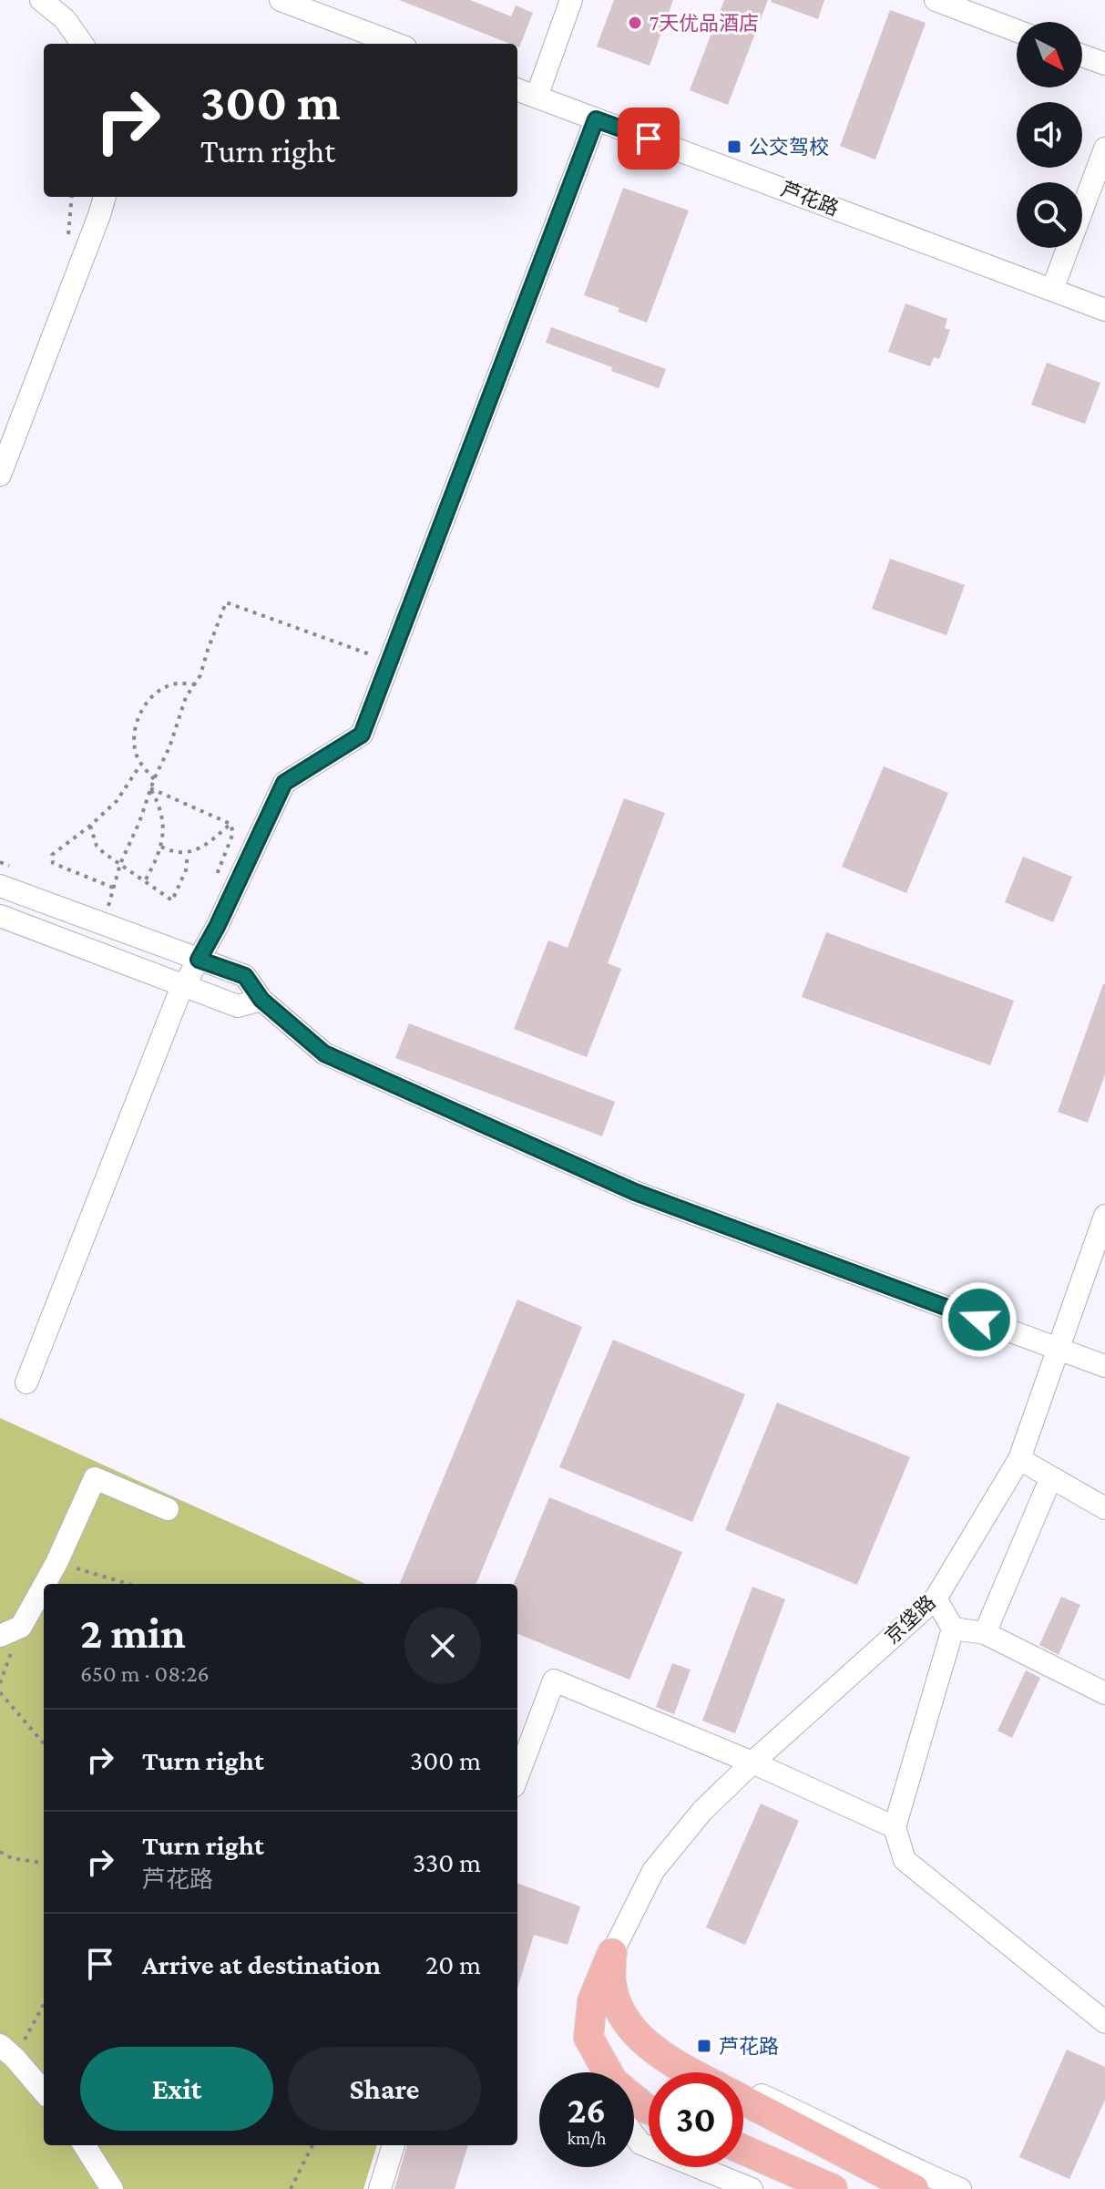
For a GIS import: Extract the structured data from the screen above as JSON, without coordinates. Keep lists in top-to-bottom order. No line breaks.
{"streets":{"street":["芦花路","京垡路"]},"places":{"other":["7天优品酒店"],"transit":["公交驾校","芦花路"]},"north":"bottom right","page":{"turn":["300 m","Turn right"],"heading":["2 min","650 m · 08:26"],"list":[{"name":"Turn right","value":"300 m"},{"name":"Turn right","note":"芦花路","value":"330 m"},{"name":"Arrive at destination","value":"20 m"}],"buttons":["Exit","Share"],"speed":"26 km/h","limit":"30"}}
